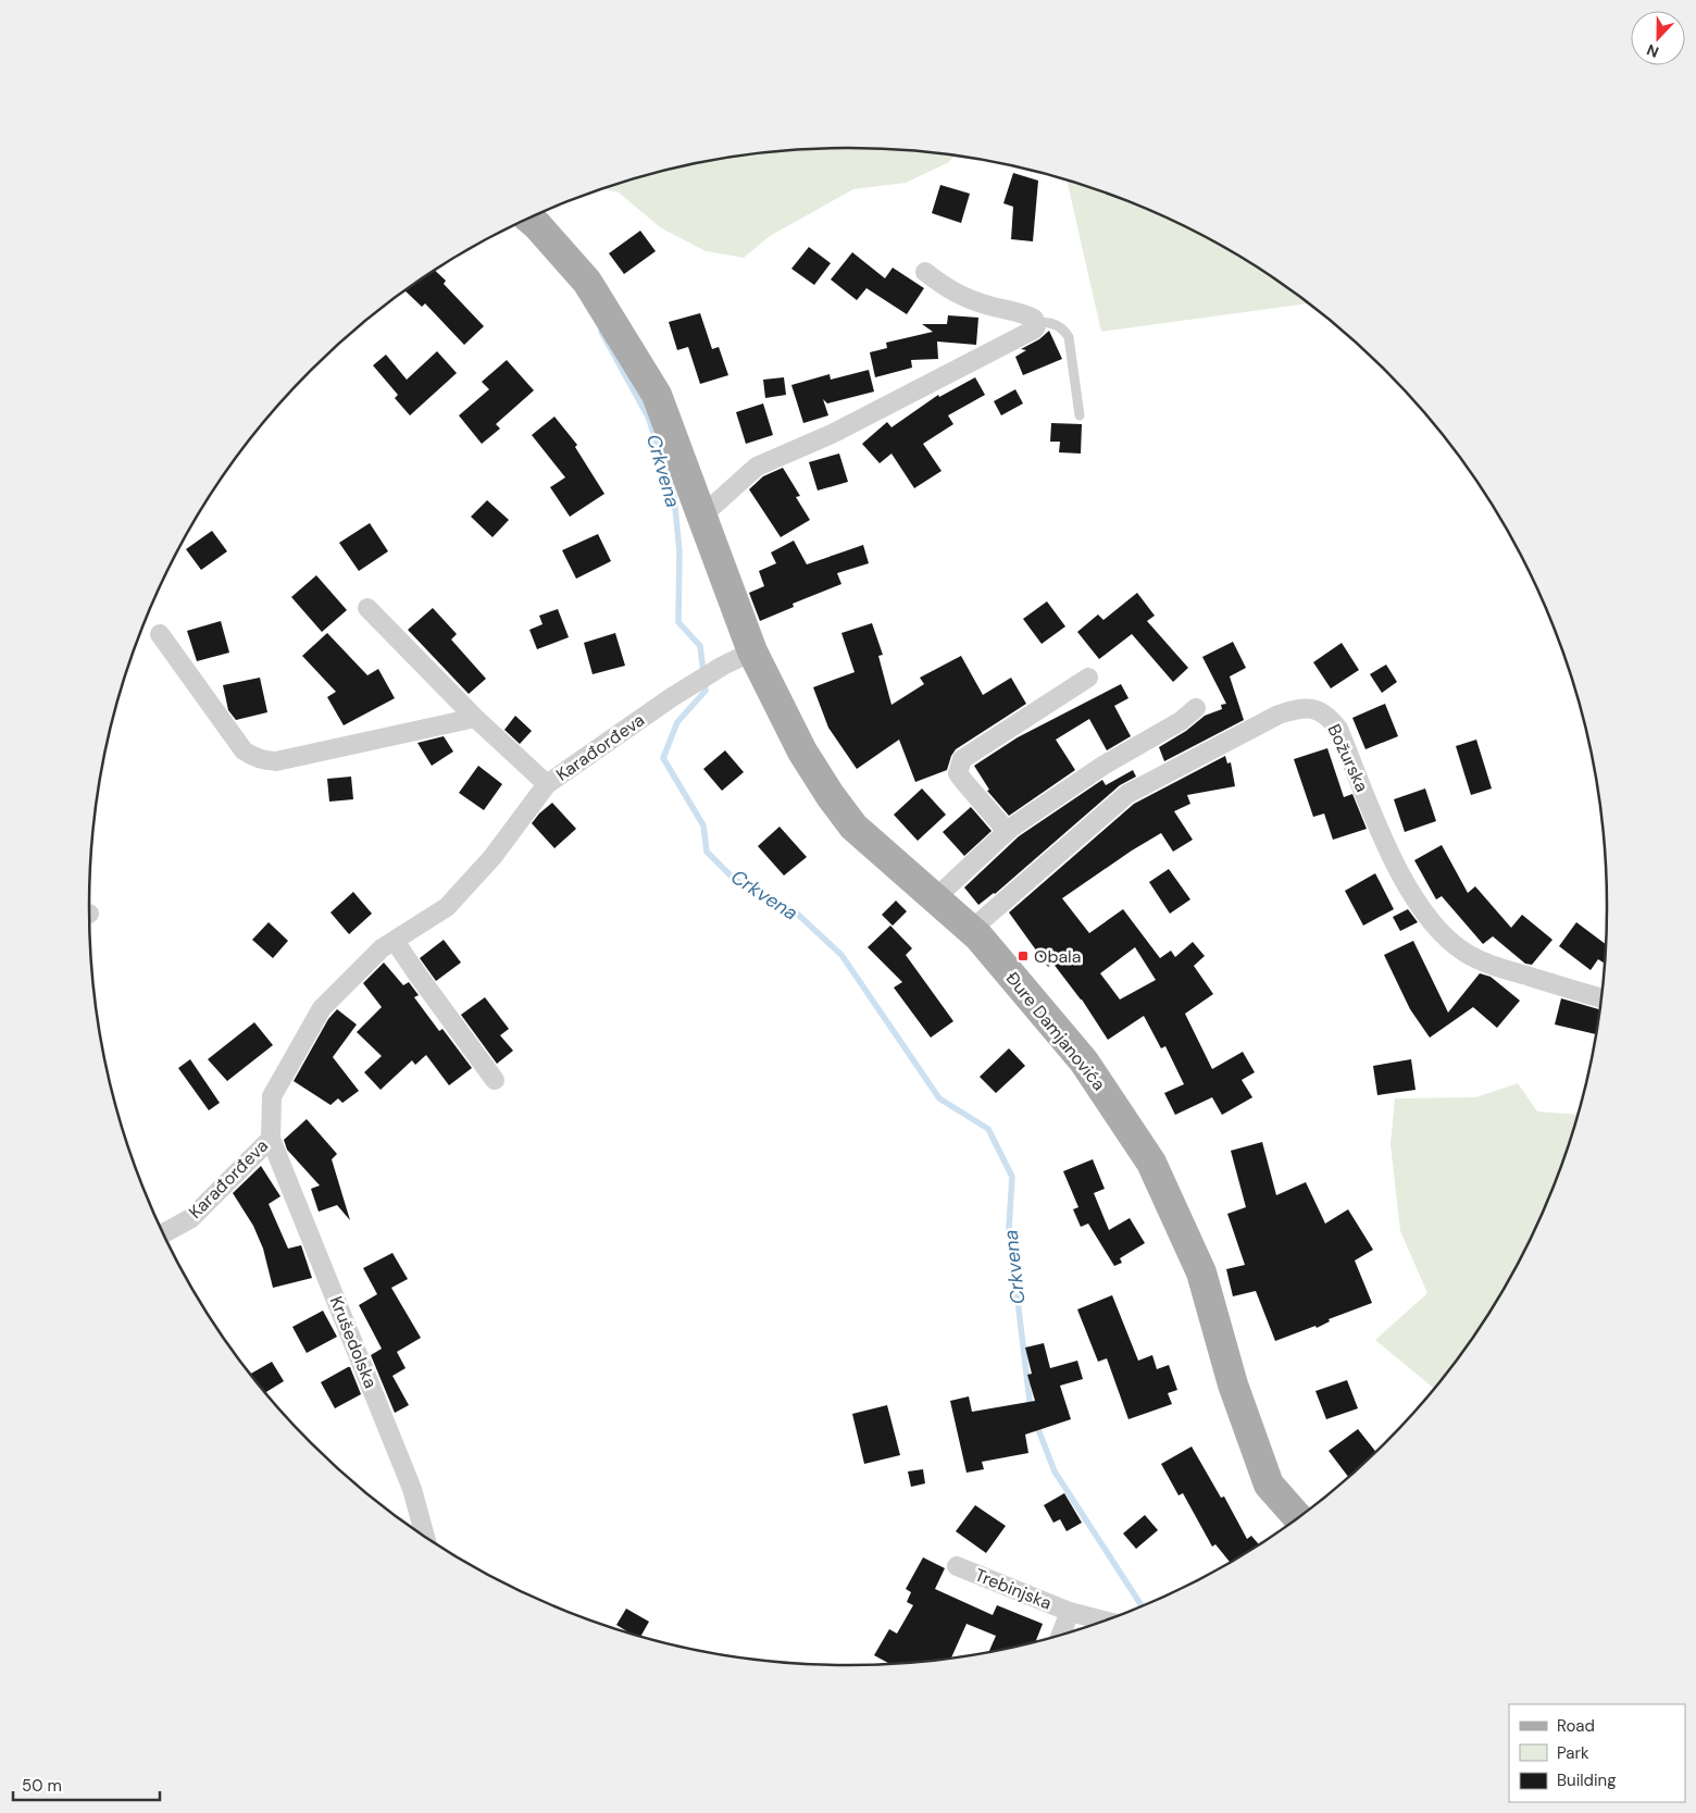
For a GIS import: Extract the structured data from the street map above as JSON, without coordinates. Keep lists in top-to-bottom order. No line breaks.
{"streets":{"main road":["Đure Damjanovića"],"street":["Karađorđeva","Božurska","Krušedolska","Trebinjska"]},"crossings":[["Karađorđeva","Đure Damjanovića"],["Karađorđeva","Krušedolska"],["Božurska","Đure Damjanovića"]],"water":["Crkvena"],"places":{"transit":["Obala"]},"legend":["Road","Park","Building"],"scale_bar":"50 m","north":"bottom"}
